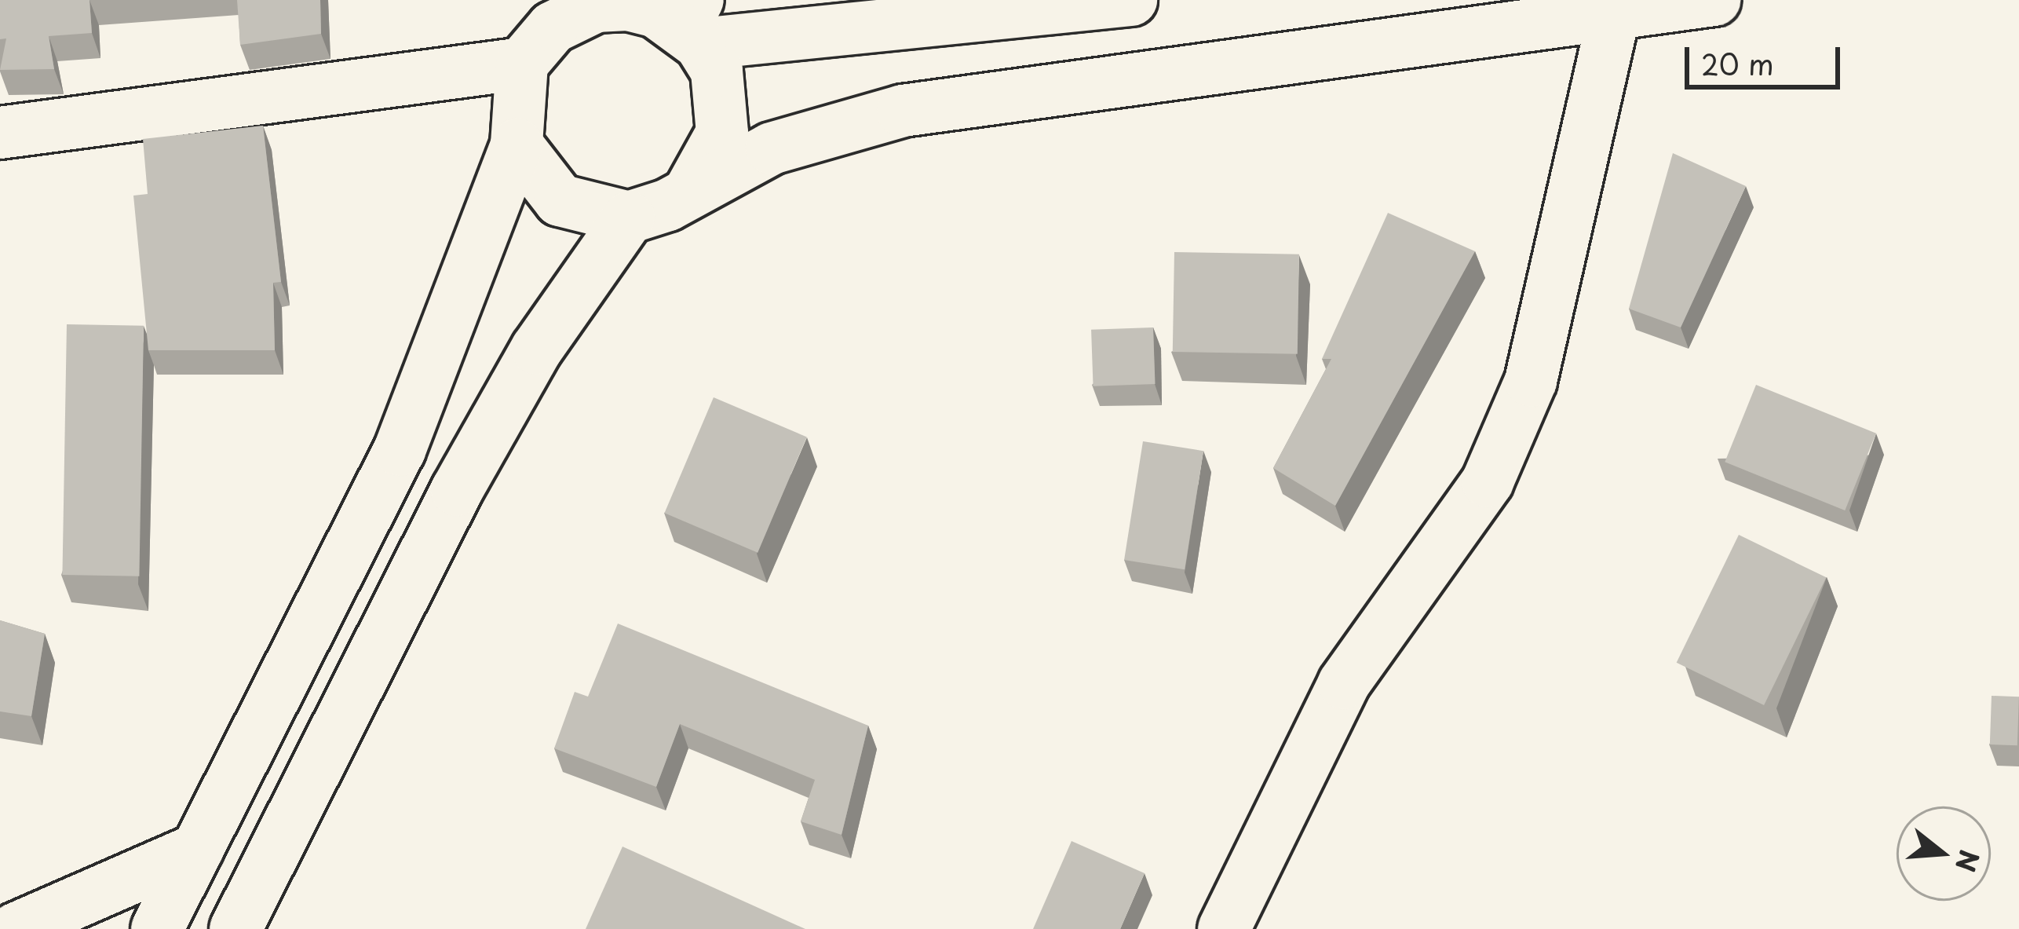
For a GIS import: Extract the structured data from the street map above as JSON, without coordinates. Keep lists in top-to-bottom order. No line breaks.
{"scale_bar":"20 m","north":"right"}
